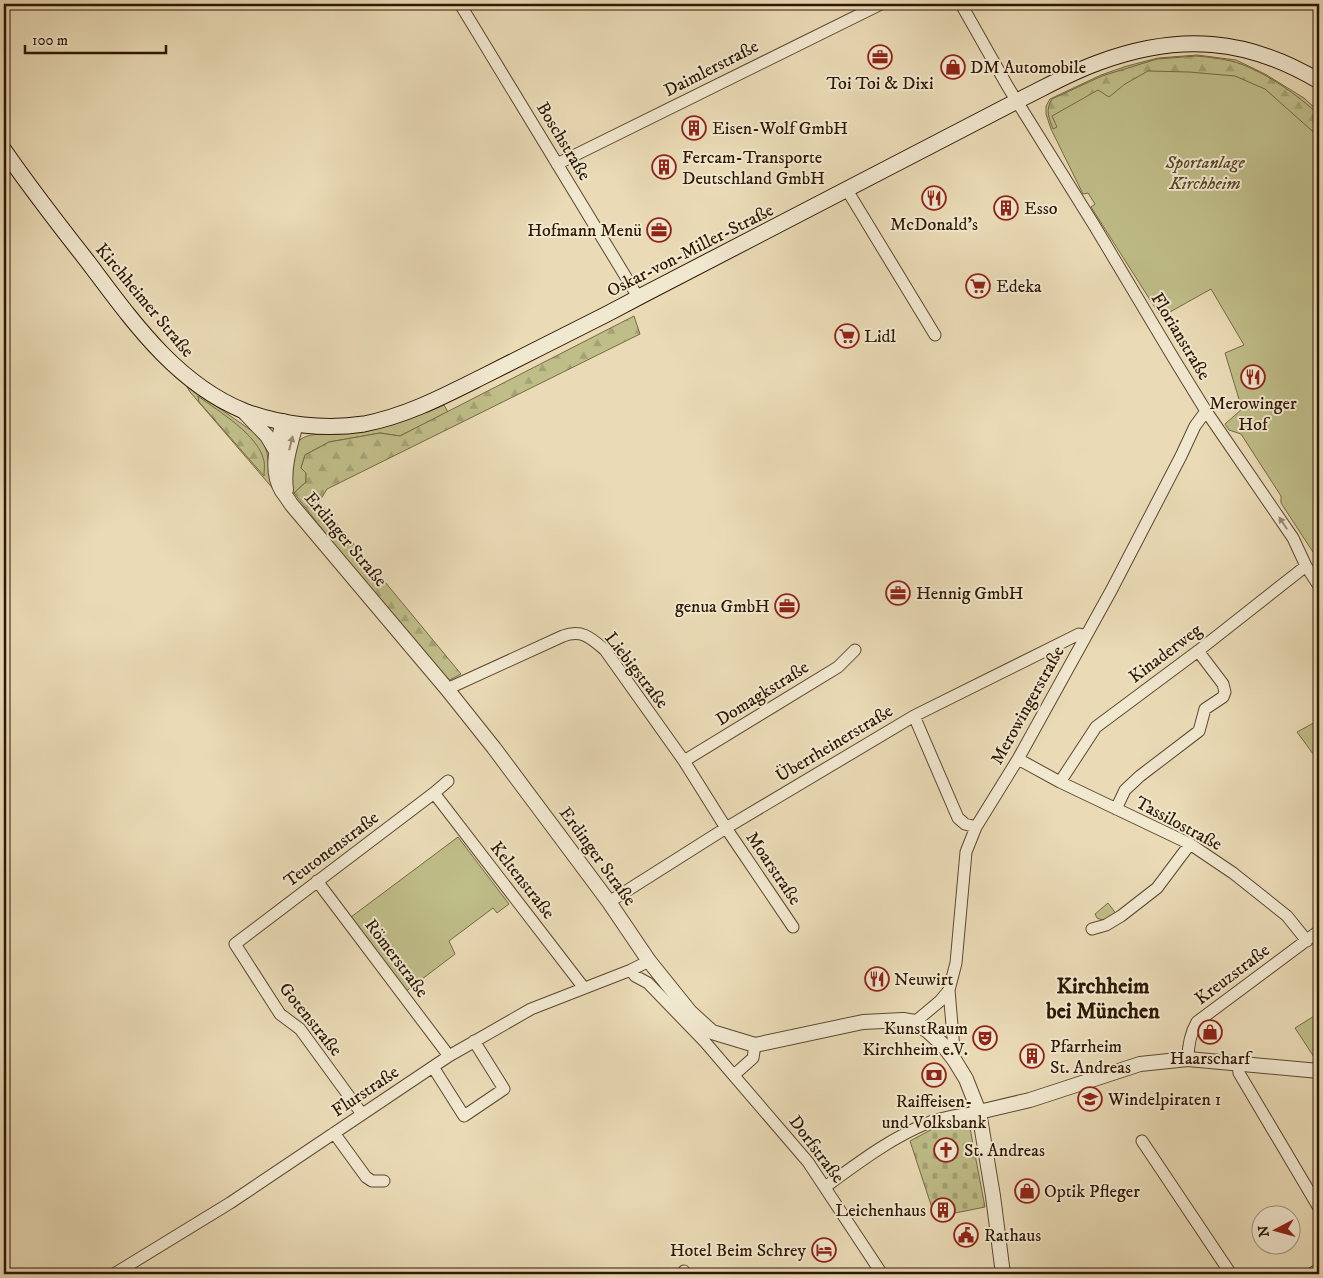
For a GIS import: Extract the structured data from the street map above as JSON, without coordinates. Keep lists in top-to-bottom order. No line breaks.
{"streets":{"main road":["Oskar-von-Miller-Straße","Kirchheimer Straße"],"street":["Daimlerstraße","Boschstraße","Florianstraße","Erdinger Straße","Kinaderweg","Liebigstraße","Domagkstraße","Merowingerstraße","Überrheinerstraße","Tassilostraße","Teutonenstraße","Moarstraße","Keltenstraße","Römerstraße","Kreuzstraße","Gotenstraße","Flurstraße","Dorfstraße"]},"crossings":[["Daimlerstraße","Boschstraße"],["Boschstraße","Oskar-von-Miller-Straße"],["Oskar-von-Miller-Straße","Kirchheimer Straße"],["Oskar-von-Miller-Straße","Florianstraße"],["Oskar-von-Miller-Straße","Erdinger Straße"],["Kirchheimer Straße","Erdinger Straße"],["Florianstraße","Kinaderweg"],["Florianstraße","Merowingerstraße"],["Erdinger Straße","Liebigstraße"],["Erdinger Straße","Merowingerstraße"],["Erdinger Straße","Überrheinerstraße"],["Erdinger Straße","Flurstraße"],["Erdinger Straße","Dorfstraße"],["Kinaderweg","Tassilostraße"],["Liebigstraße","Domagkstraße"],["Liebigstraße","Überrheinerstraße"],["Liebigstraße","Moarstraße"],["Merowingerstraße","Überrheinerstraße"],["Merowingerstraße","Tassilostraße"],["Überrheinerstraße","Moarstraße"],["Tassilostraße","Kreuzstraße"],["Teutonenstraße","Keltenstraße"],["Teutonenstraße","Römerstraße"],["Teutonenstraße","Gotenstraße"],["Keltenstraße","Flurstraße"],["Römerstraße","Flurstraße"],["Gotenstraße","Flurstraße"],["Flurstraße","Dorfstraße"]],"districts":["Kirchheim bei München"],"parks":["Sportanlage Kirchheim"],"places":{"office":["Toi Toi & Dixi","Hofmann Menü","Hennig GmbH","genua GmbH"],"shop":["DM Automobile","Haarscharf","Optik Pfleger"],"building":["Eisen-Wolf GmbH","Fercam-Transporte Deutschland GmbH","Esso","Pfarrheim St. Andreas","Leichenhaus"],"restaurant":["McDonald's","Merowinger Hof","Neuwirt"],"supermarket":["Edeka","Lidl"],"theatre":["KunstRaum Kirchheim e.V."],"bank":["Raiffeisen- und Volksbank"],"school or university":["Windelpiraten 1"],"church":["St. Andreas"],"public building":["Rathaus"],"hotel":["Hotel Beim Schrey"]},"scale_bar":"100 m","north":"left"}
